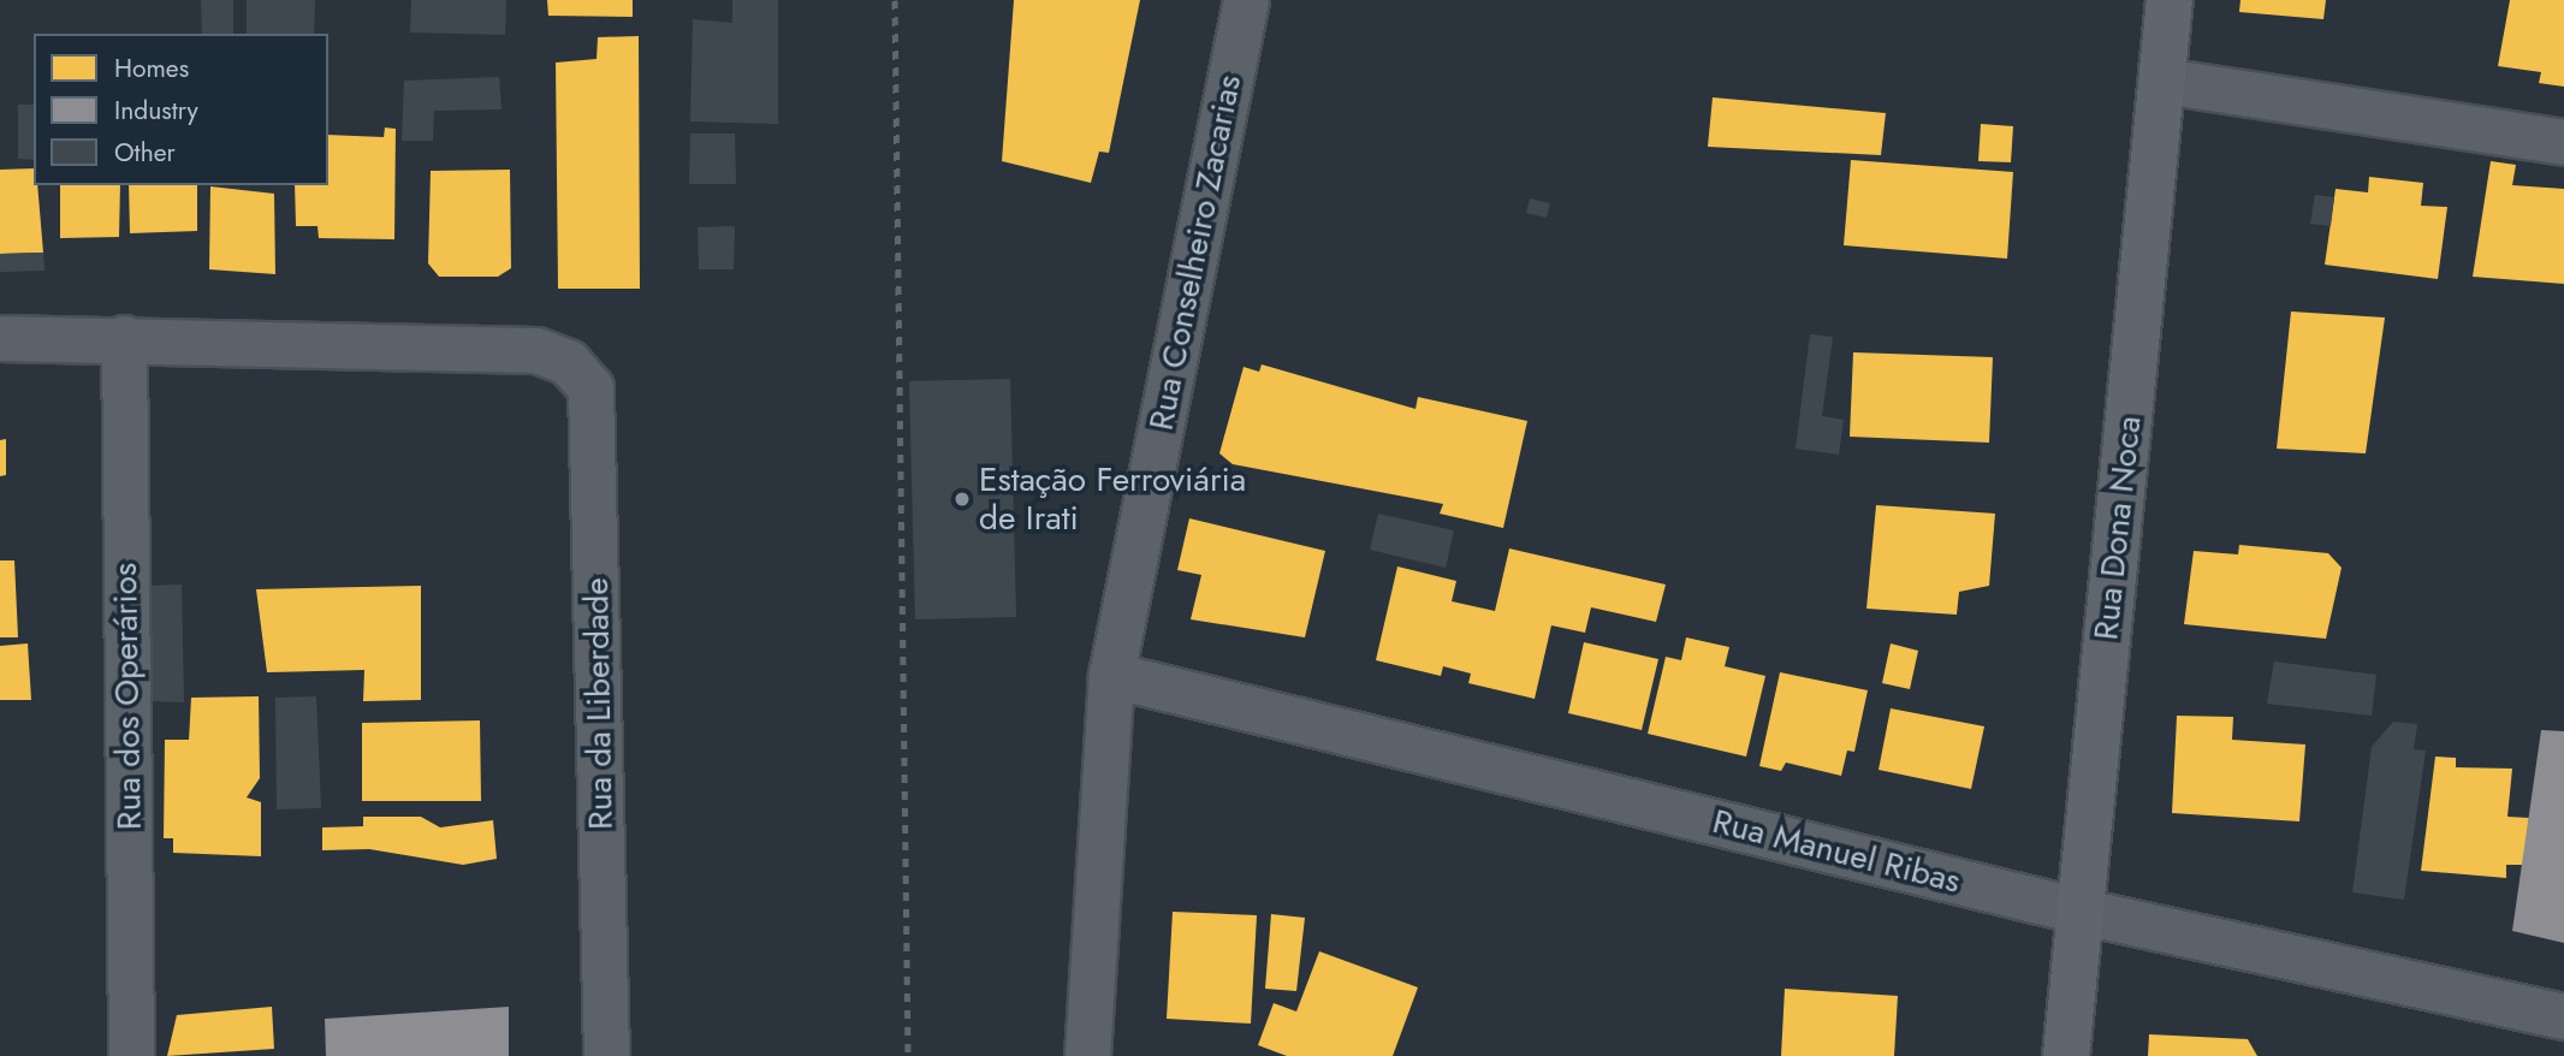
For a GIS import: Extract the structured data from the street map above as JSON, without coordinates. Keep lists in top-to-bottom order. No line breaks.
{"streets":{"street":["Rua Conselheiro Zacarias","Rua Dona Noca","Rua dos Operários","Rua da Liberdade","Rua Manuel Ribas"]},"crossings":[["Rua Conselheiro Zacarias","Rua Manuel Ribas"],["Rua Dona Noca","Rua Manuel Ribas"],["Rua dos Operários","Rua da Liberdade"]],"places":["Estação Ferroviária de Irati"],"legend":["Homes","Industry","Other"]}
